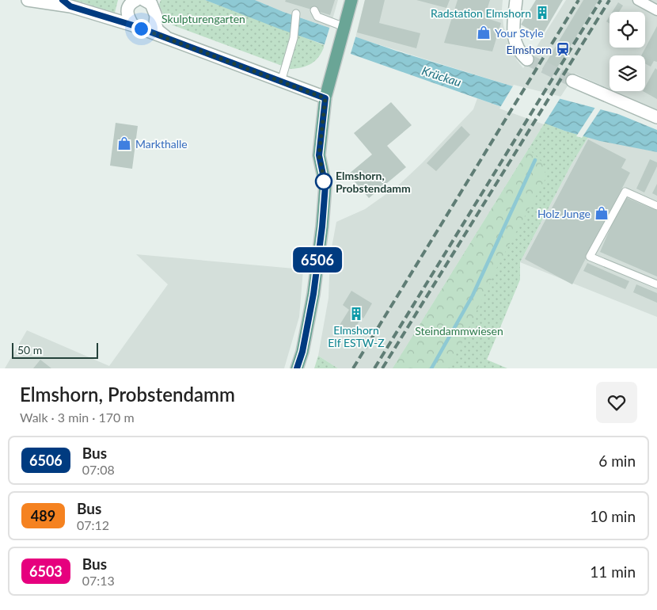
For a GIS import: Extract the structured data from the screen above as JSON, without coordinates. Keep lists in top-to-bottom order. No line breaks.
{"water":["Krückau"],"parks":["Skulpturengarten","Steindammwiesen"],"places":{"building":["Radstation Elmshorn","Elmshorn Elf ESTW-Z"],"shop":["Your Style","Markthalle","Holz Junge"],"station":["Elmshorn"],"other":["Elmshorn, Probstendamm"]},"lines":["bus line 6506"],"scale_bar":"50 m","page":{"on_map":"6506","scale":"50 m","heading":["Elmshorn, Probstendamm","Walk · 3 min · 170 m"],"list":[{"mark":"6506","name":"Bus","note":"07:08","value":"6 min"},{"mark":"489","name":"Bus","note":"07:12","value":"10 min"},{"mark":"6503","name":"Bus","note":"07:13","value":"11 min"}]}}
